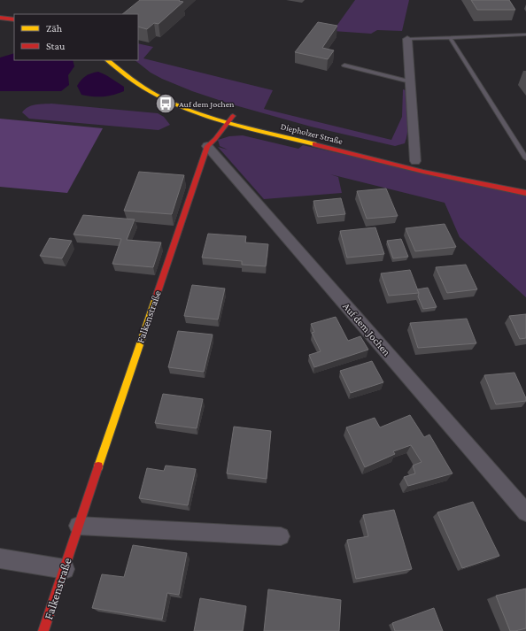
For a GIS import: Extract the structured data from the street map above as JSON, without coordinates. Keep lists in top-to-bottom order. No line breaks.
{"streets":{"street":["Diepholzer Straße","Falkenstraße","Auf dem Jochen"]},"crossings":[["Diepholzer Straße","Falkenstraße"],["Falkenstraße","Auf dem Jochen"]],"places":{"bus stop":["Auf dem Jochen"]},"legend":["Zäh","Stau"]}
